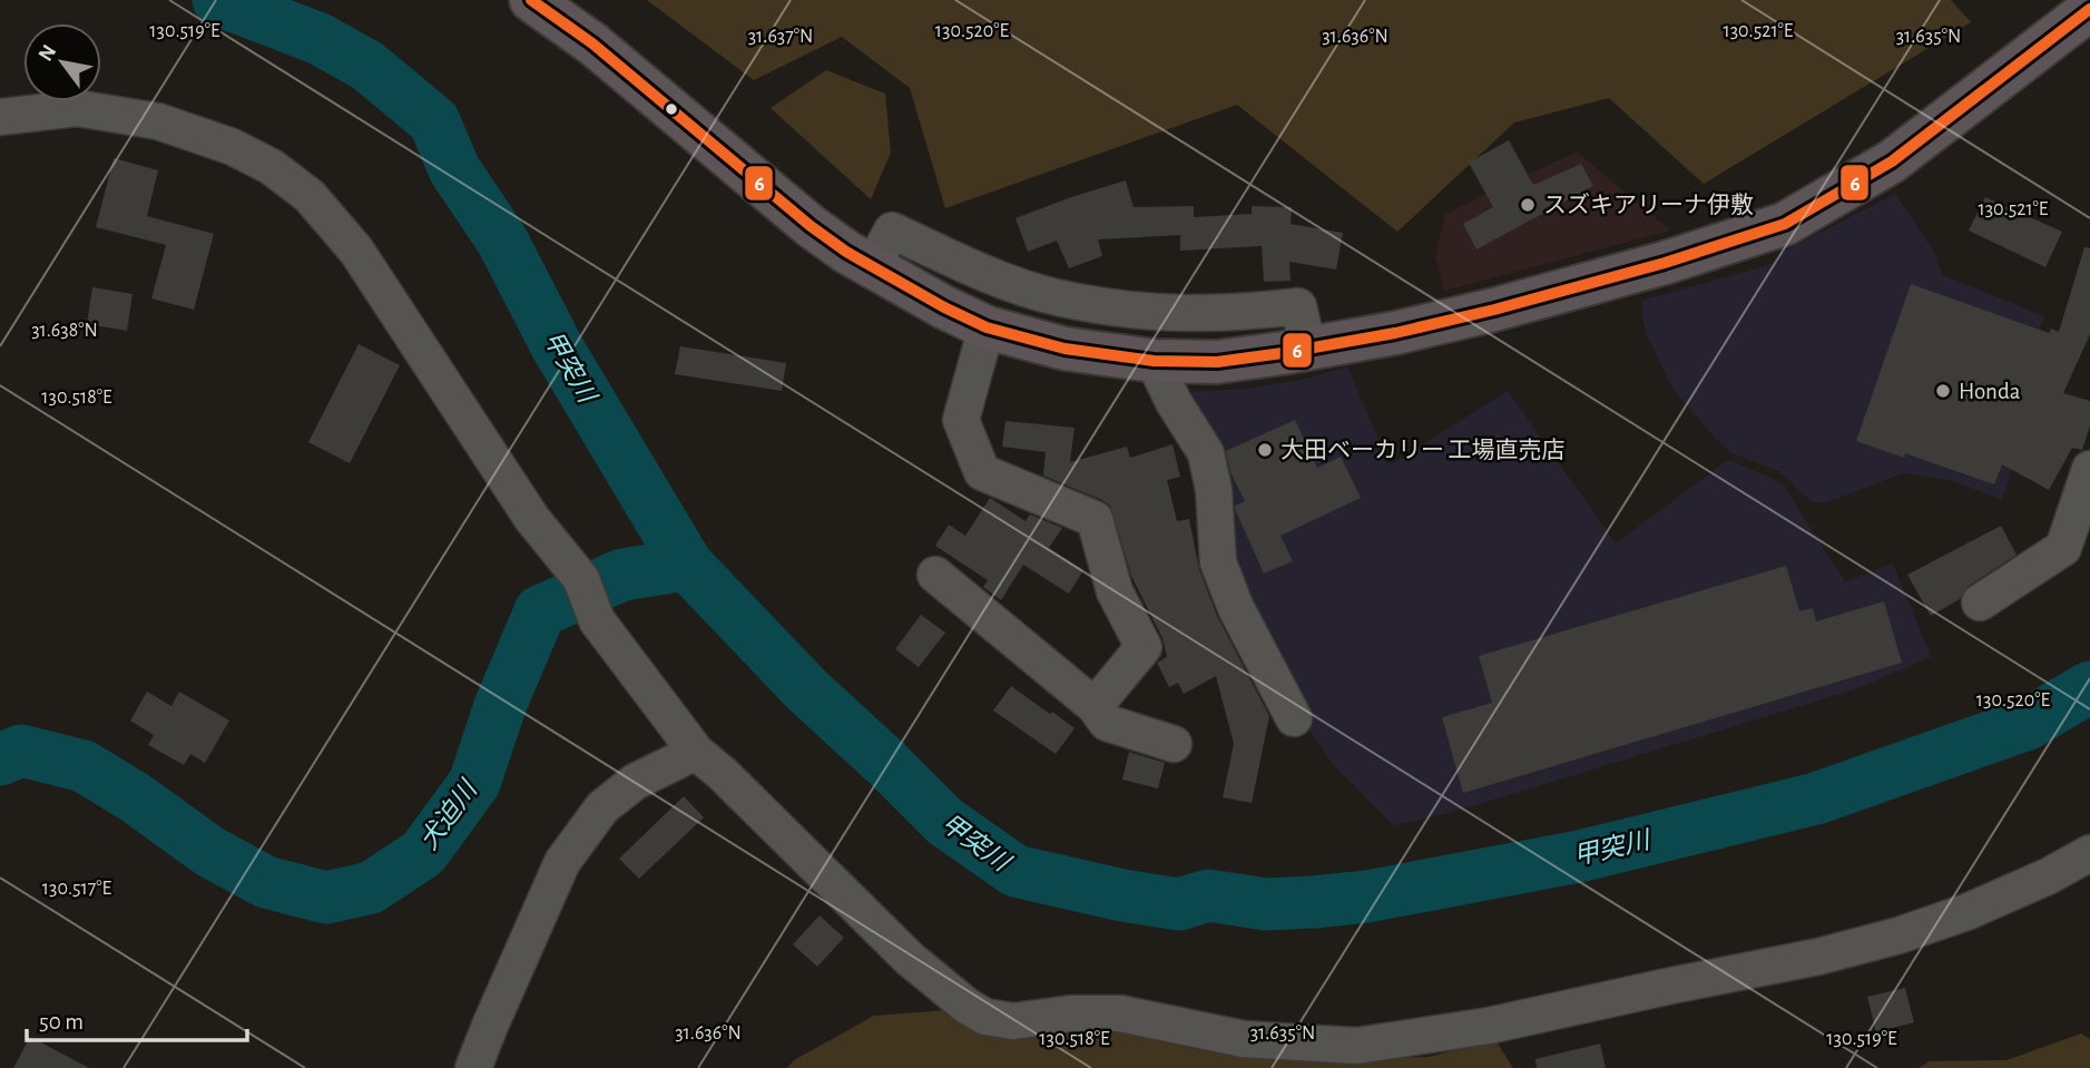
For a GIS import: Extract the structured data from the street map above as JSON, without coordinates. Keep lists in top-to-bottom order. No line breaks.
{"water":["甲突川","犬迫川"],"places":["スズキアリーナ伊敷","Honda","大田ベーカリー 工場直売店"],"lines":["transit line 6"],"scale_bar":"50 m","north":"top left","coordinates":["130.519°E","130.520°E","130.521°E","31.637°N","31.636°N","31.635°N","31.638°N","130.518°E","130.517°E"]}
